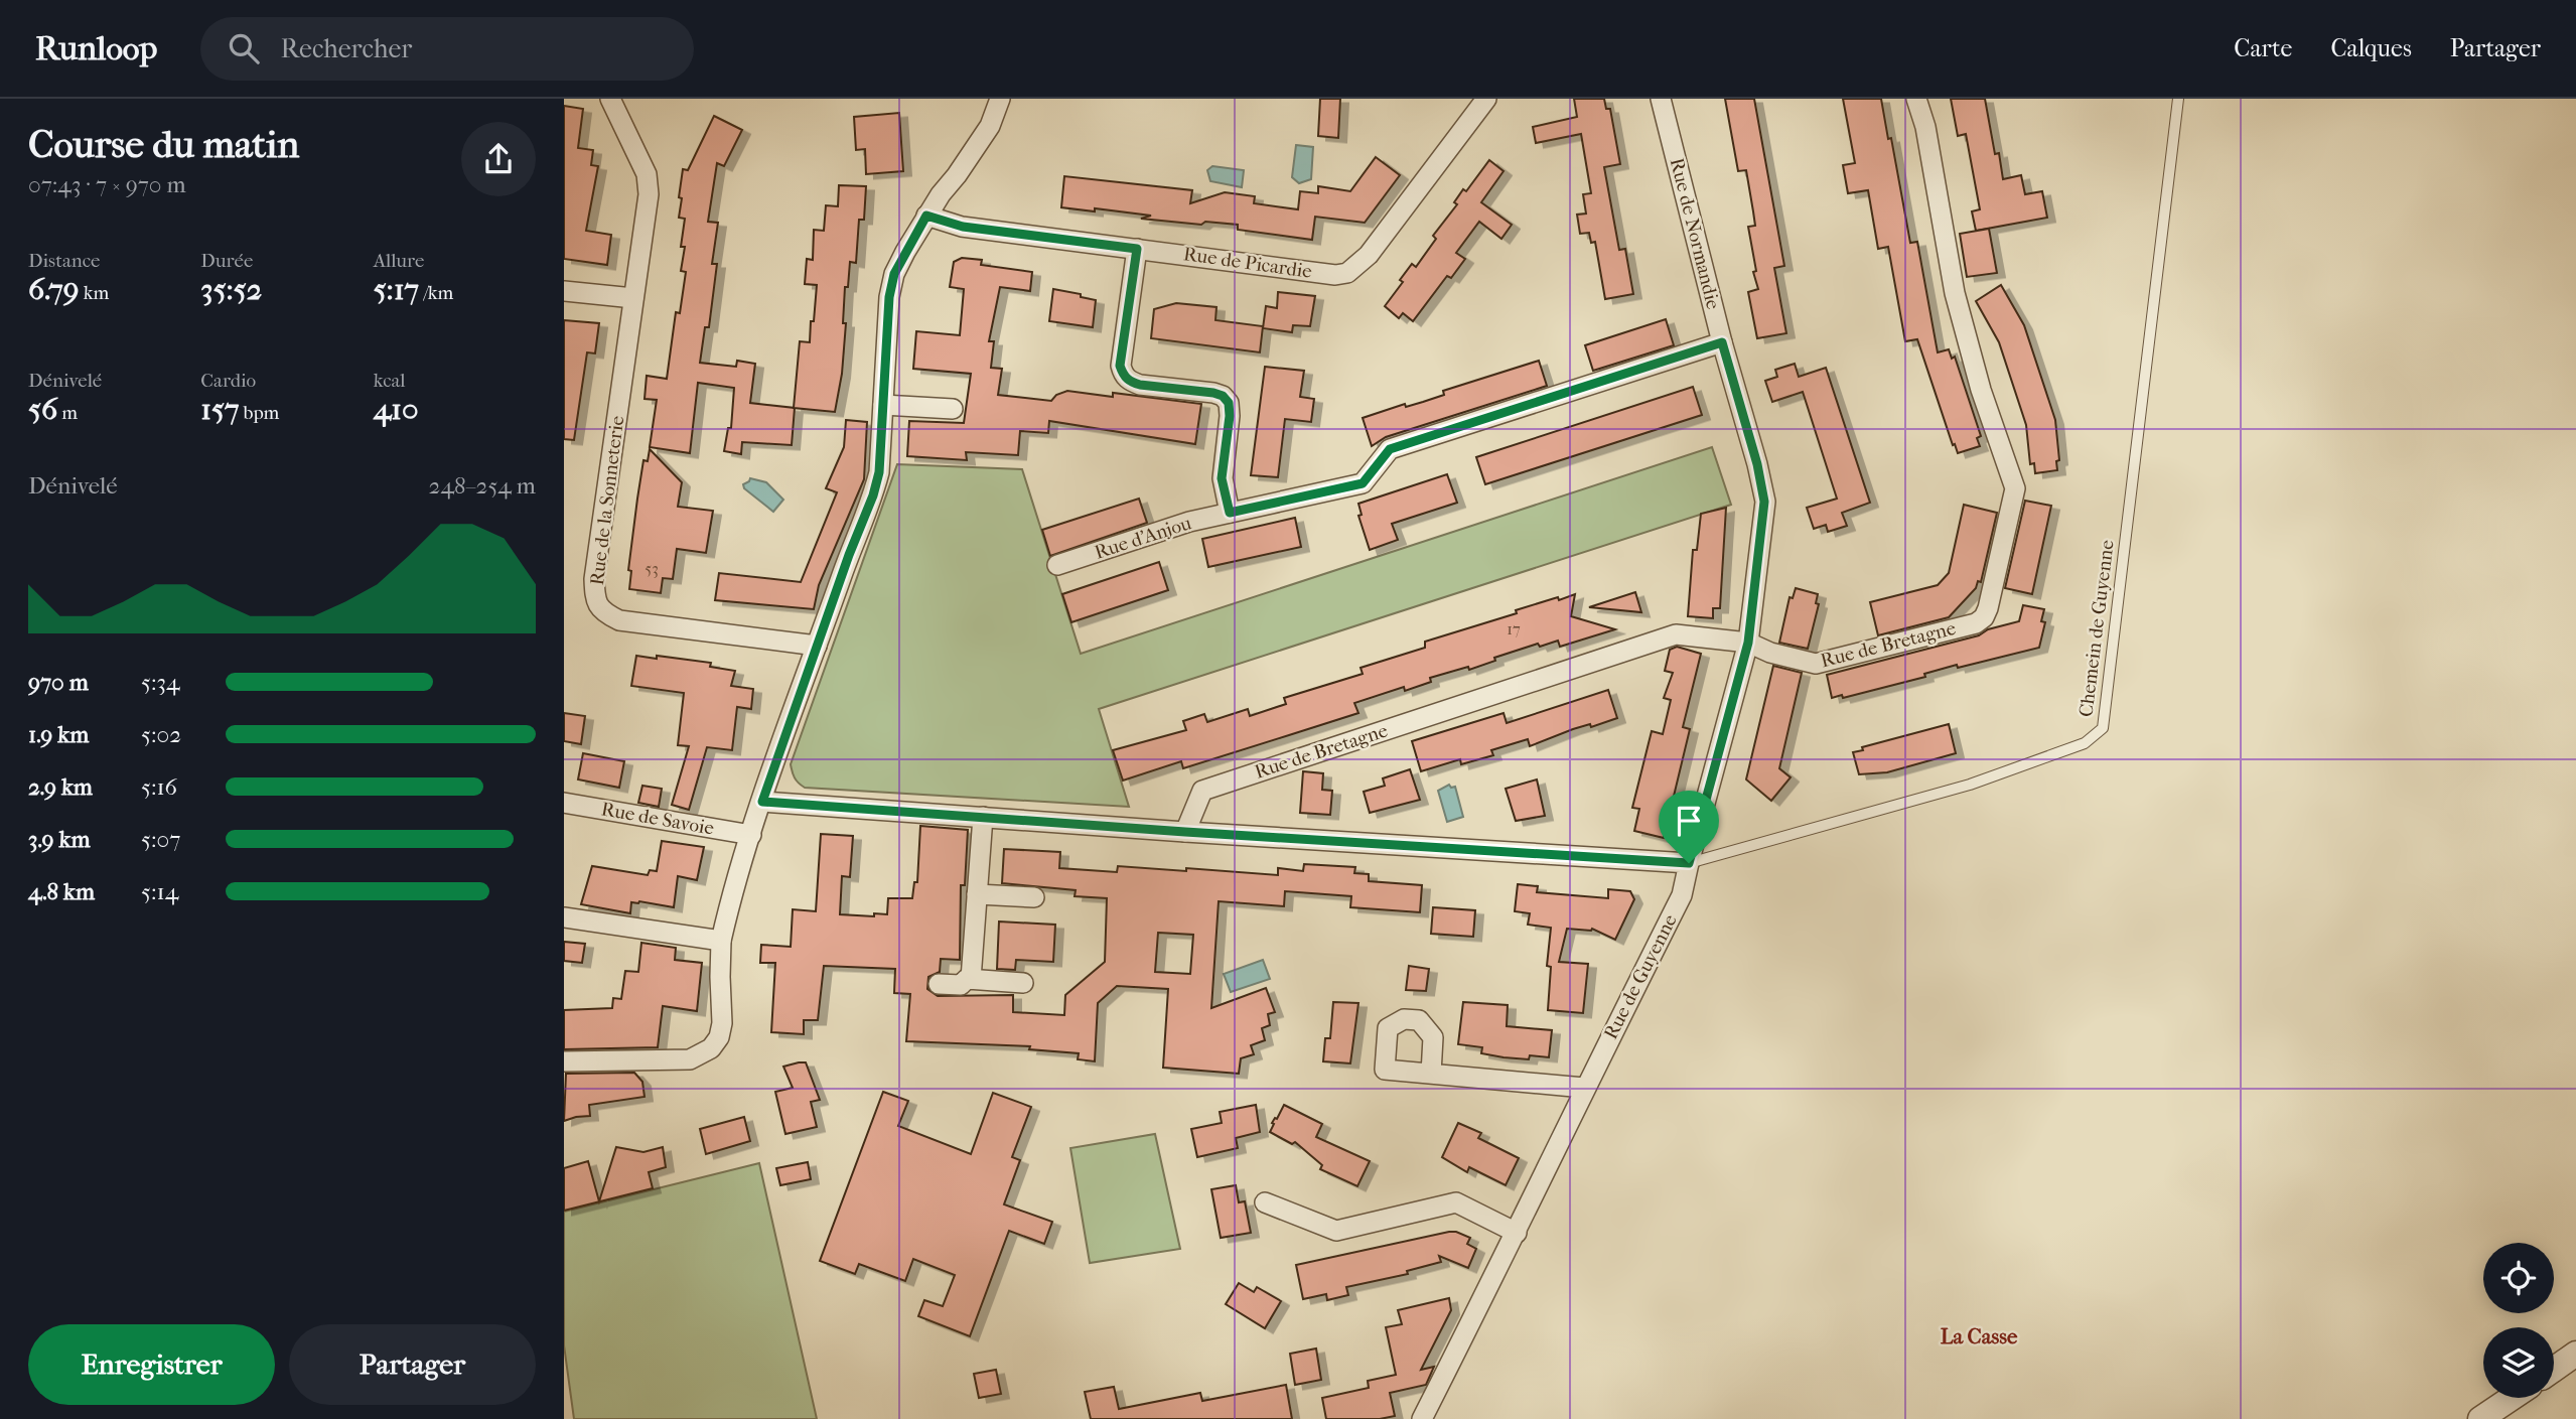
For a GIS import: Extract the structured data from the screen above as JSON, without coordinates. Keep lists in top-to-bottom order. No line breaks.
{"streets":{"street":["Rue de Normandie","Rue de Picardie","Rue de la Sonneterie","Rue d'Anjou","Rue de Bretagne","Rue de Savoie","Rue de Guyenne"],"lane":["Chemein de Guyenne"]},"crossings":[["Rue de Normandie","Rue d'Anjou"],["Rue de Normandie","Chemein de Guyenne"],["Rue de Normandie","Rue de Bretagne"],["Rue de Normandie","Rue de Guyenne"],["Chemein de Guyenne","Rue de Guyenne"]],"districts":["La Casse"],"house_numbers":["53","17"],"page":{"header":"Runloop","search":"Rechercher","nav":["Carte","Calques","Partager"],"heading":["Course du matin","07:43 · 7 × 970 m"],"stats":[["Distance","6.79 km"],["Durée","35:52"],["Allure","5:17 /km"],["Dénivelé","56 m"],["Cardio","157 bpm"],["kcal","410"]],"chart":["Dénivelé","248–254 m"],"list":[{"name":"970 m","note":"5:34"},{"name":"1.9 km","note":"5:02"},{"name":"2.9 km","note":"5:16"},{"name":"3.9 km","note":"5:07"},{"name":"4.8 km","note":"5:14"}],"buttons":["Enregistrer","Partager"]}}
